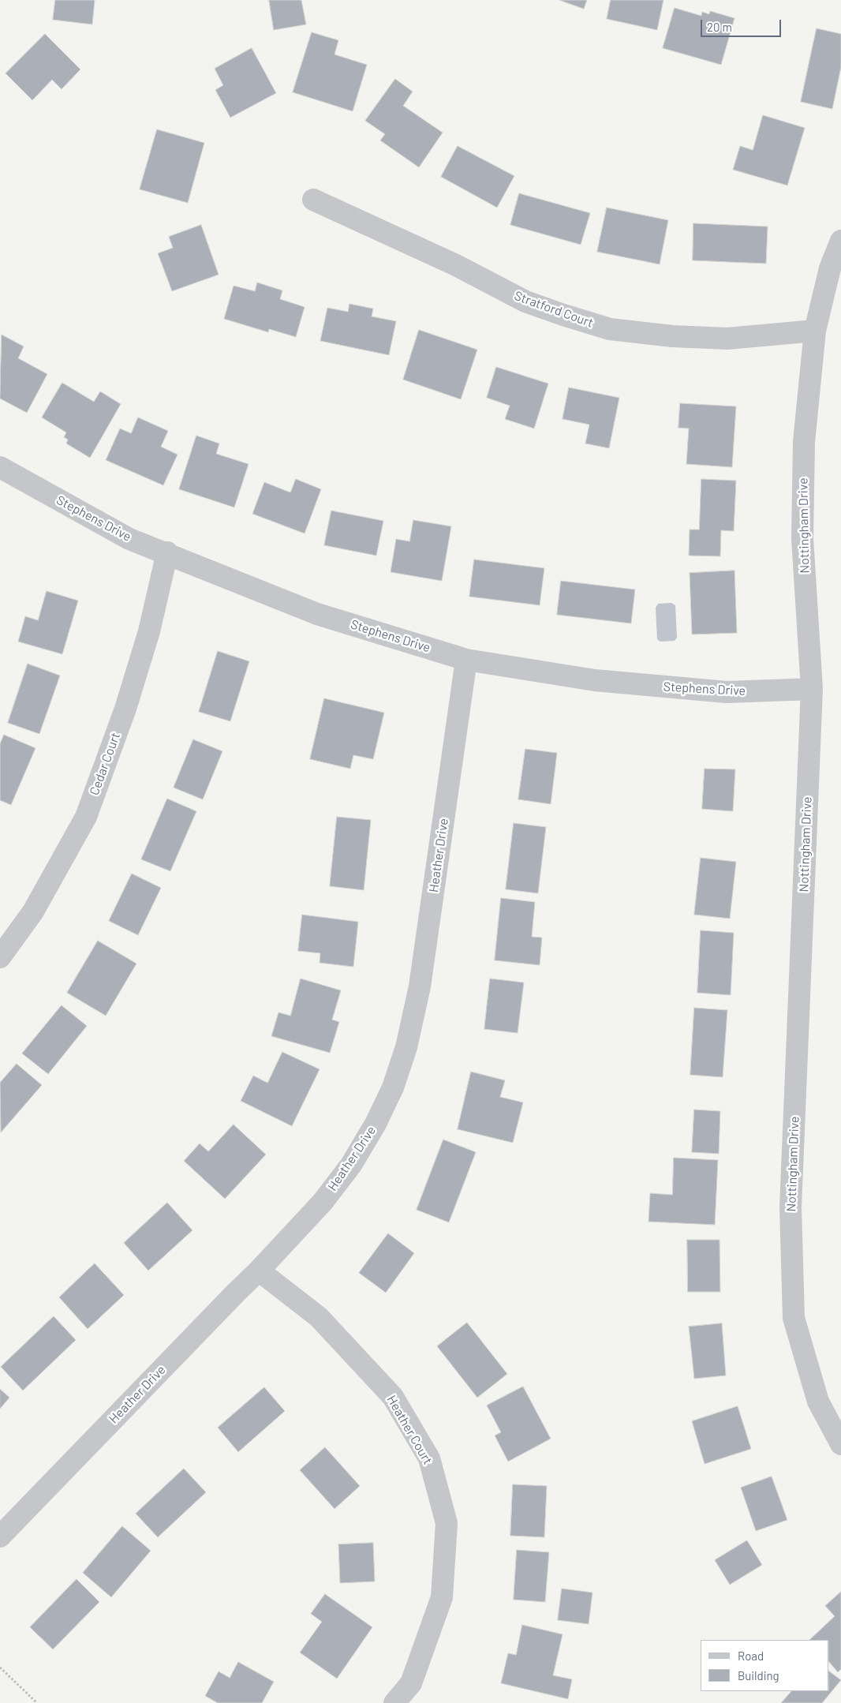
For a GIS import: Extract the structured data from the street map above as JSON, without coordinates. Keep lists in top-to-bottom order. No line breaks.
{"streets":{"street":["Stratford Court","Stephens Drive","Nottingham Drive","Cedar Court","Heather Drive","Heather Court"]},"crossings":[["Stratford Court","Nottingham Drive"],["Stephens Drive","Nottingham Drive"],["Stephens Drive","Cedar Court"],["Stephens Drive","Heather Drive"],["Heather Drive","Heather Court"]],"legend":["Road","Building"],"scale_bar":"20 m"}
